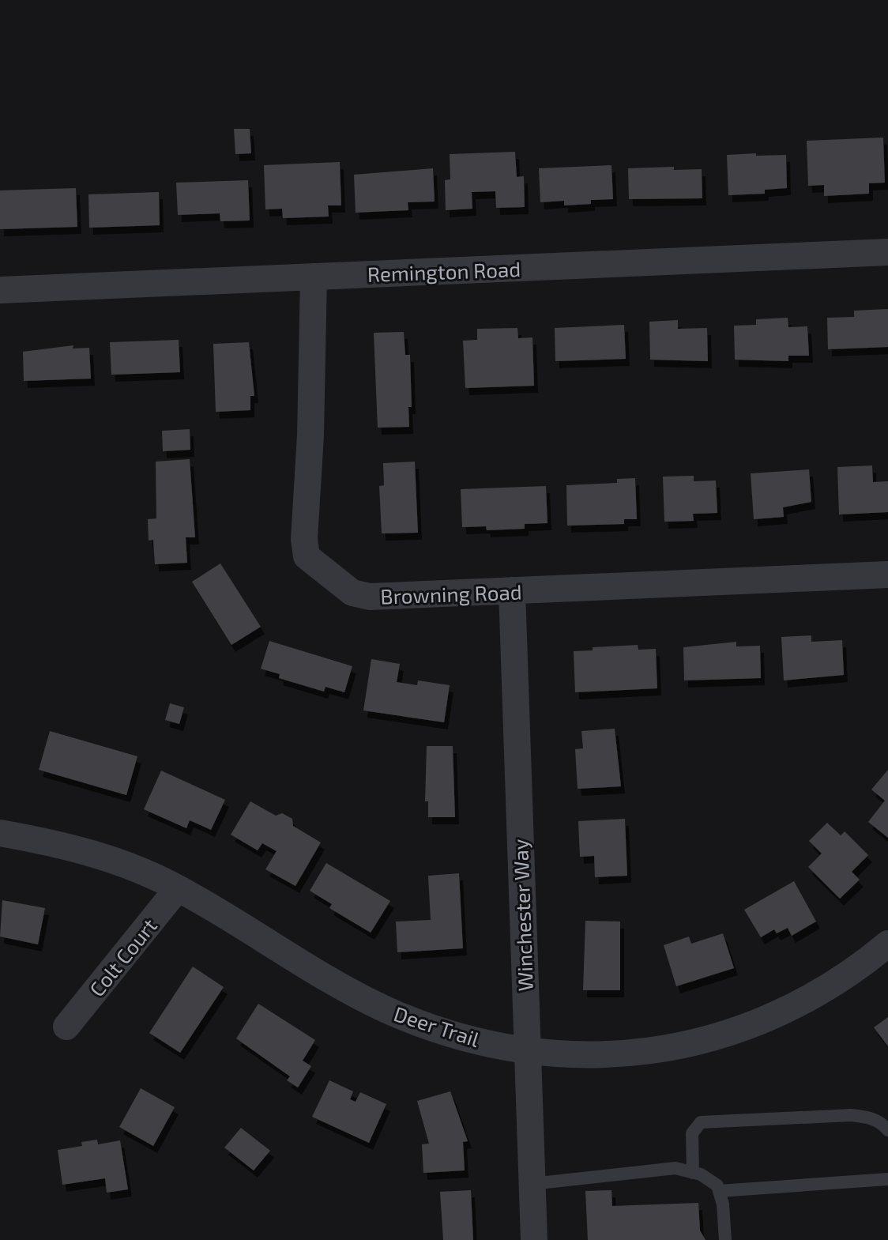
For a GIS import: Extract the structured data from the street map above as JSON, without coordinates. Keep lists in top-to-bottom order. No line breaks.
{"streets":{"street":["Remington Road","Browning Road","Winchester Way","Colt Court","Deer Trail"]},"crossings":[["Remington Road","Browning Road"],["Browning Road","Winchester Way"],["Winchester Way","Deer Trail"],["Colt Court","Deer Trail"]]}
